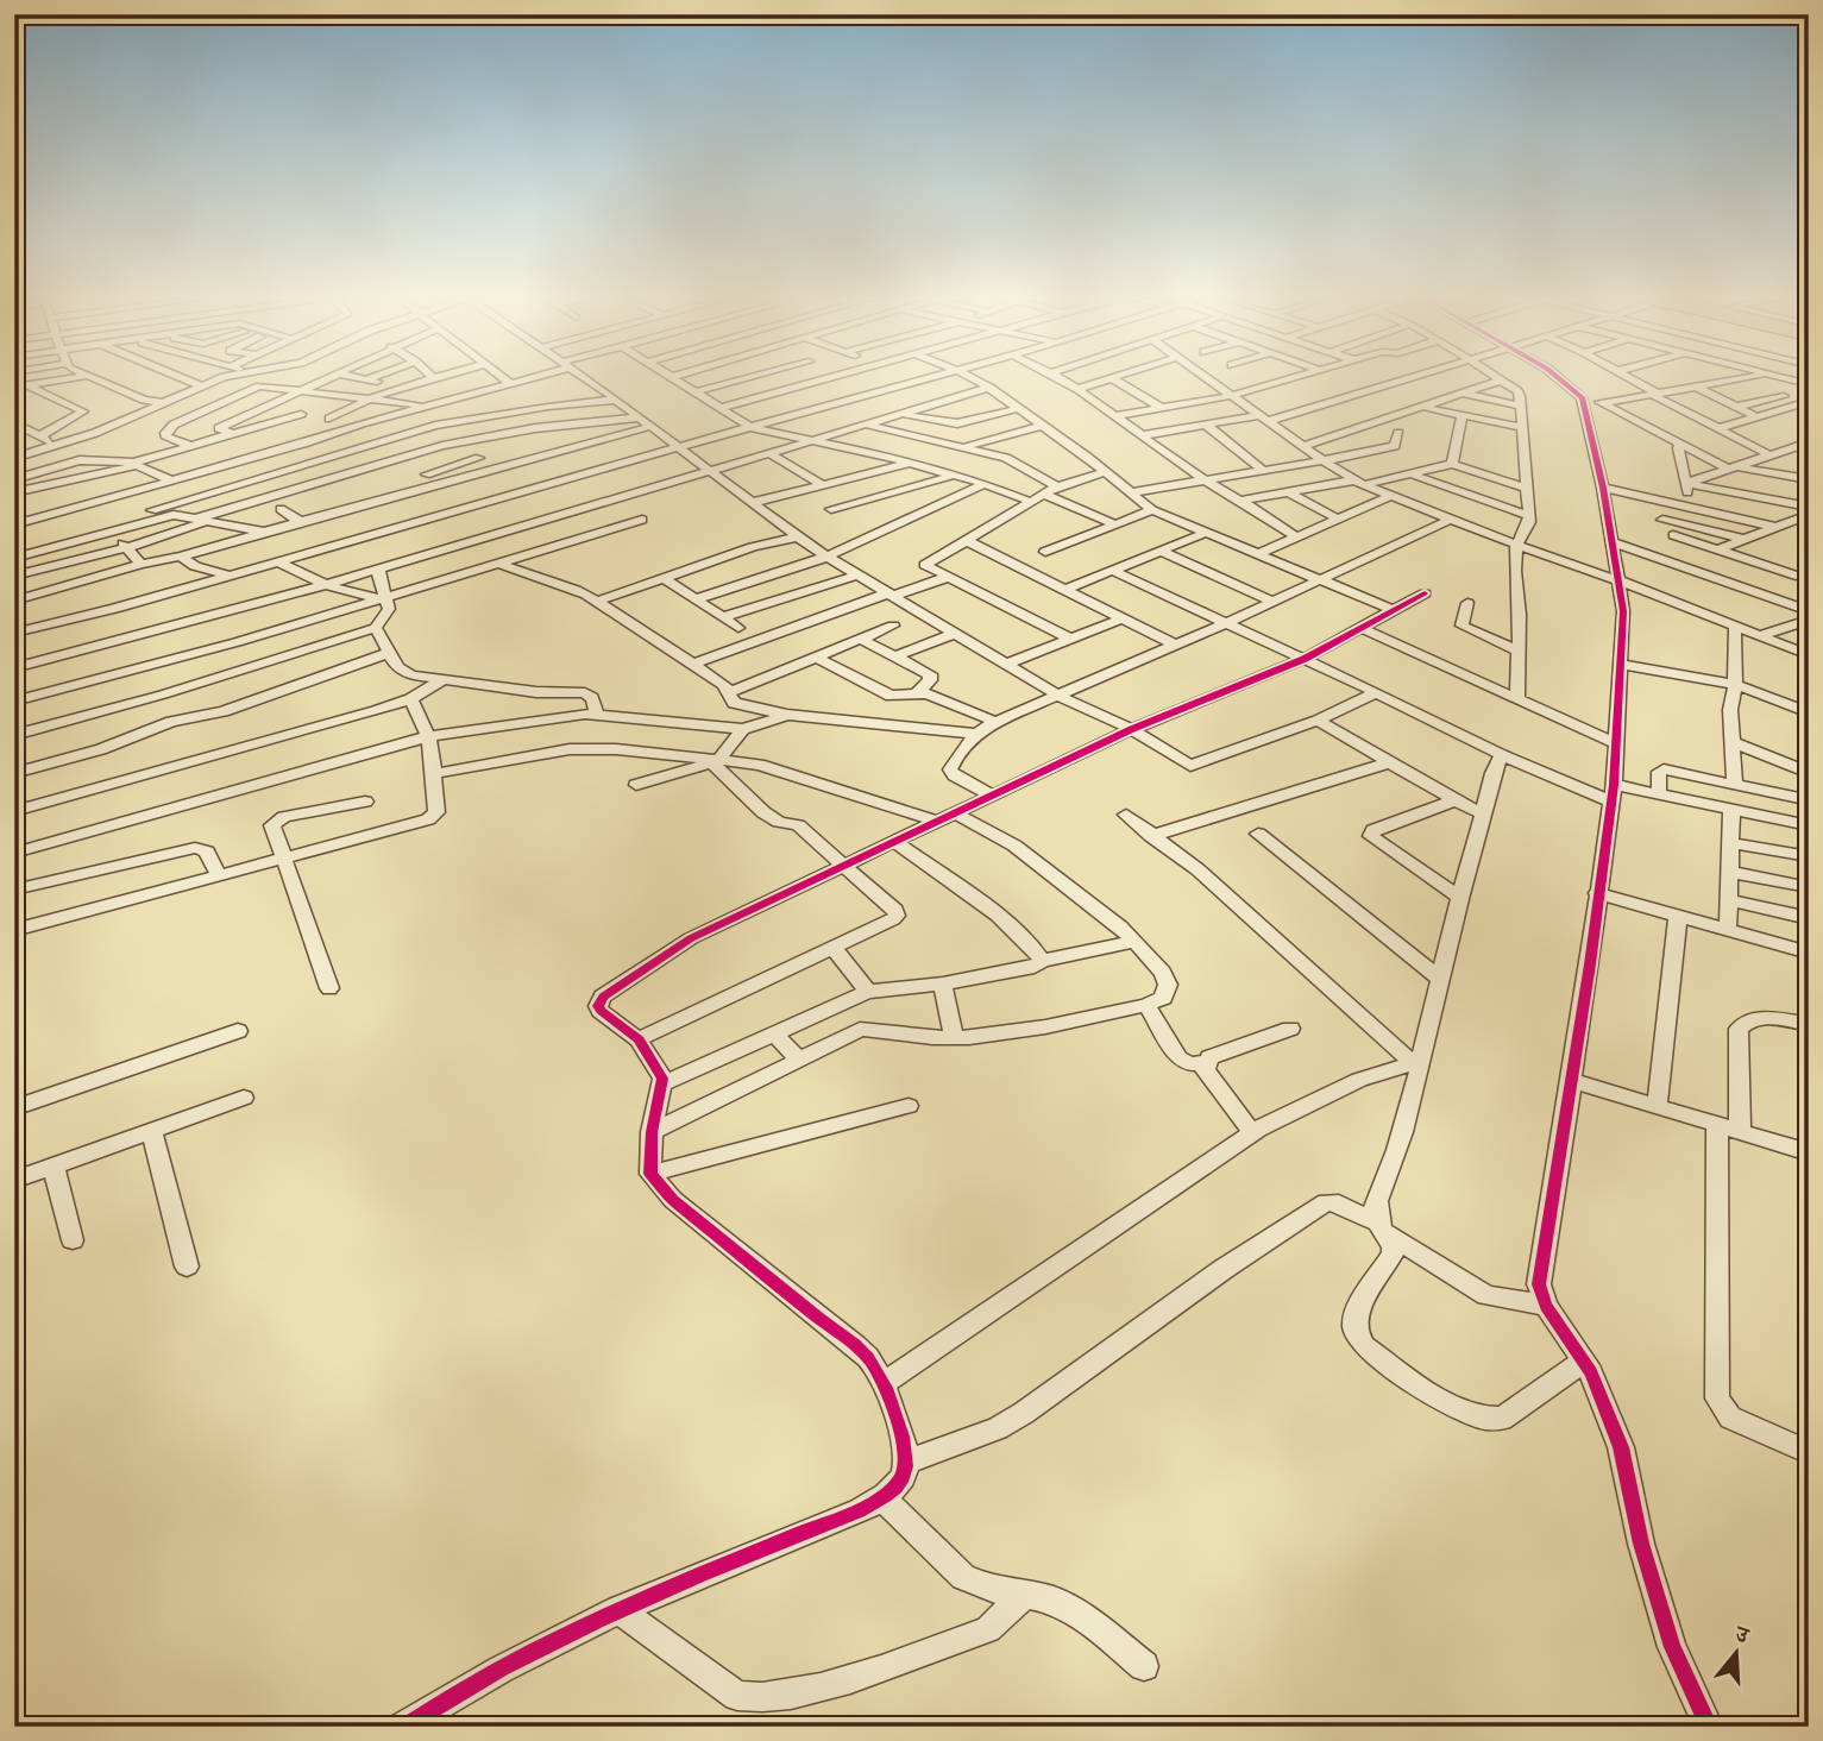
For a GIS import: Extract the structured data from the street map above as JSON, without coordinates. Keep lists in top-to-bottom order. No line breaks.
{"north":"top"}
